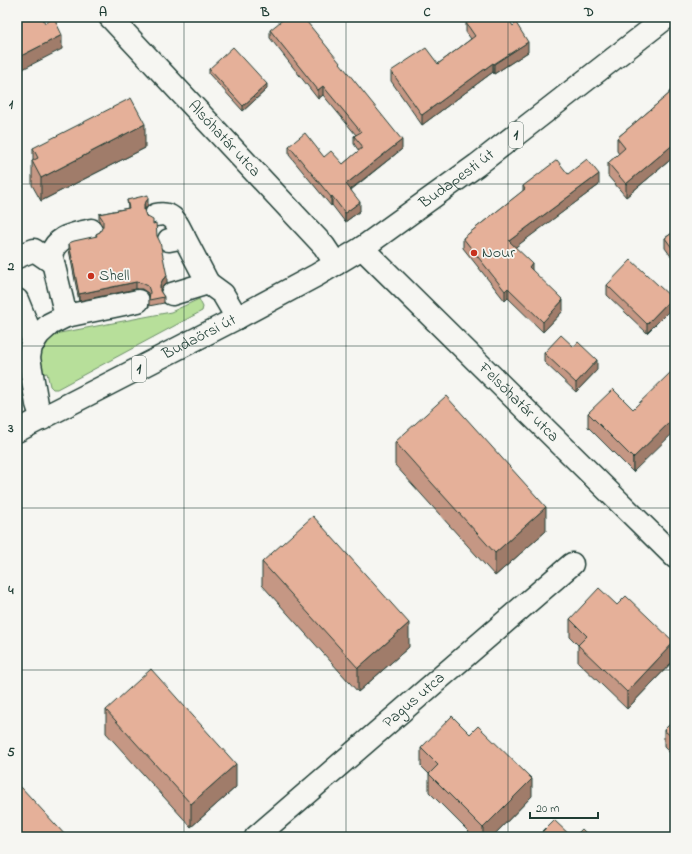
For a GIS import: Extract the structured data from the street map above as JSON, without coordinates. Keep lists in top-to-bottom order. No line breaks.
{"streets":{"street":["1","Alsóhatár utca","Budapesti út","Budaörsi út","Felsőhatár utca","Pagus utca"]},"crossings":[["Alsóhatár utca","Budapesti út"],["Budapesti út","Budaörsi út"],["Budapesti út","Felsőhatár utca"]],"places":["Nour","Shell"],"scale_bar":"20 m","grid":{"columns":["A","B","C","D"],"rows":["1","2","3","4","5"]}}
